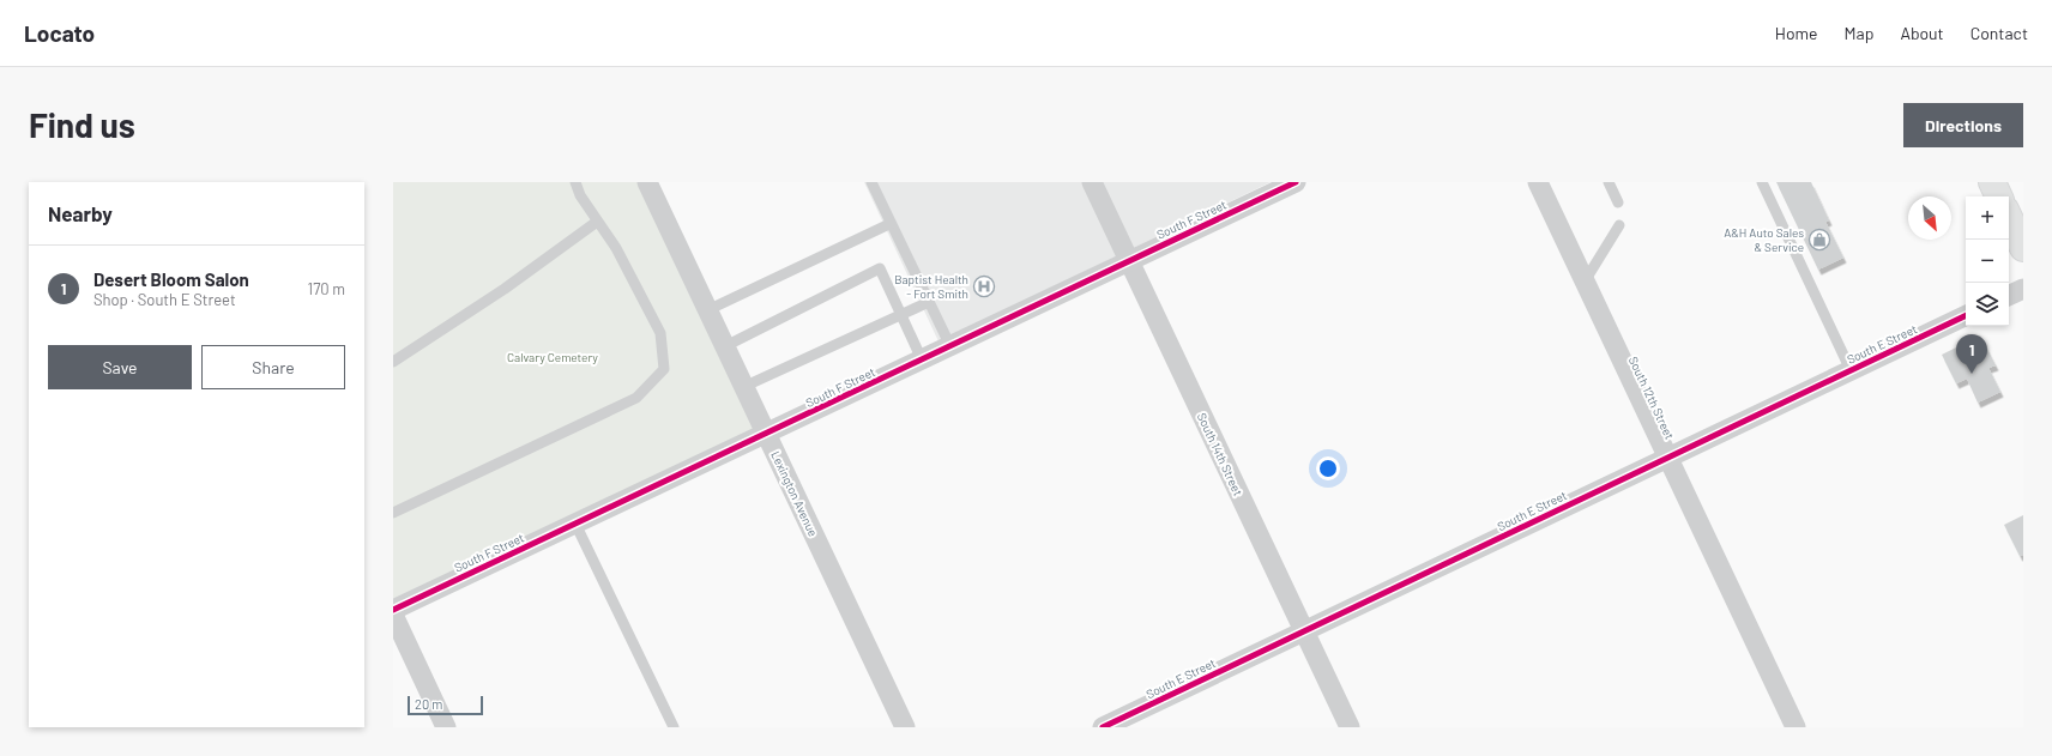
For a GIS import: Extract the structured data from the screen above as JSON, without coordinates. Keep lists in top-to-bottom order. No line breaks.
{"streets":{"street":["South F Street","South E Street","South 12th Street","South 14th Street","Lexington Avenue"]},"crossings":[["South F Street","South 14th Street"],["South F Street","Lexington Avenue"],["South E Street","South 12th Street"],["South E Street","South 14th Street"]],"parks":["Calvary Cemetery"],"places":{"shop":["A&H Auto Sales & Service"],"hospital":["Baptist Health - Fort Smith"]},"scale_bar":"20 m","north":"bottom right","page":{"header":"Locato","nav":["Home","Map","About","Contact"],"buttons":["Directions",["Save","Share"]],"title":"Find us","heading":"Nearby","map_buttons":["+","−"],"list":[{"mark":"1","name":"Desert Bloom Salon","note":"Shop · South E Street","value":"170 m"}],"pins":"1","scale":"20 m"}}
